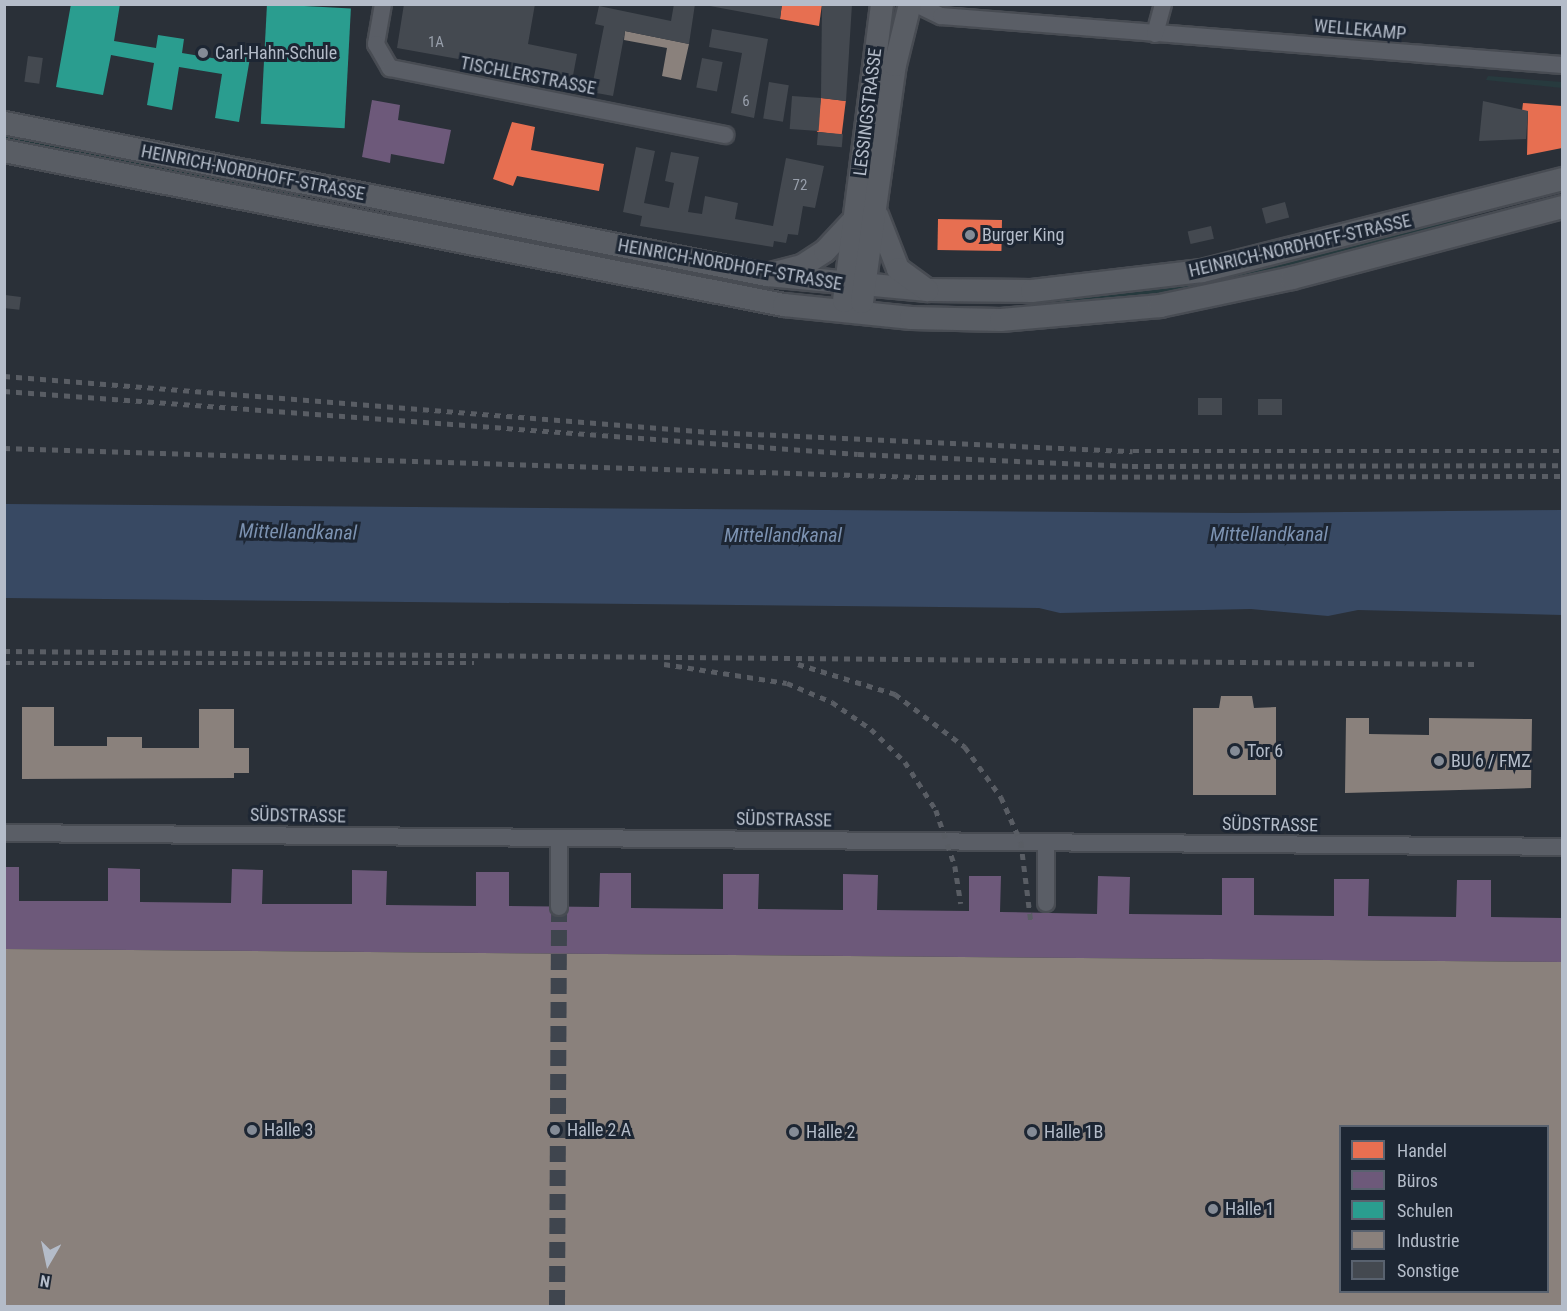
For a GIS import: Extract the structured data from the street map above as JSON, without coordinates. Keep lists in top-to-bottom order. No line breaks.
{"streets":{"main road":["LESSINGSTRASSE","HEINRICH-NORDHOFF-STRASSE"],"street":["WELLEKAMP","TISCHLERSTRASSE","SÜDSTRASSE"]},"crossings":[["LESSINGSTRASSE","HEINRICH-NORDHOFF-STRASSE"]],"water":["Mittellandkanal"],"places":["Carl-Hahn-Schule","Burger King","Tor 6","BU 6 / FMZ","Halle 3","Halle 2 A","Halle 2","Halle 1B","Halle 1"],"house_numbers":["1A","6","72"],"legend":["Handel","Büros","Schulen","Industrie","Sonstige"],"north":"bottom"}
